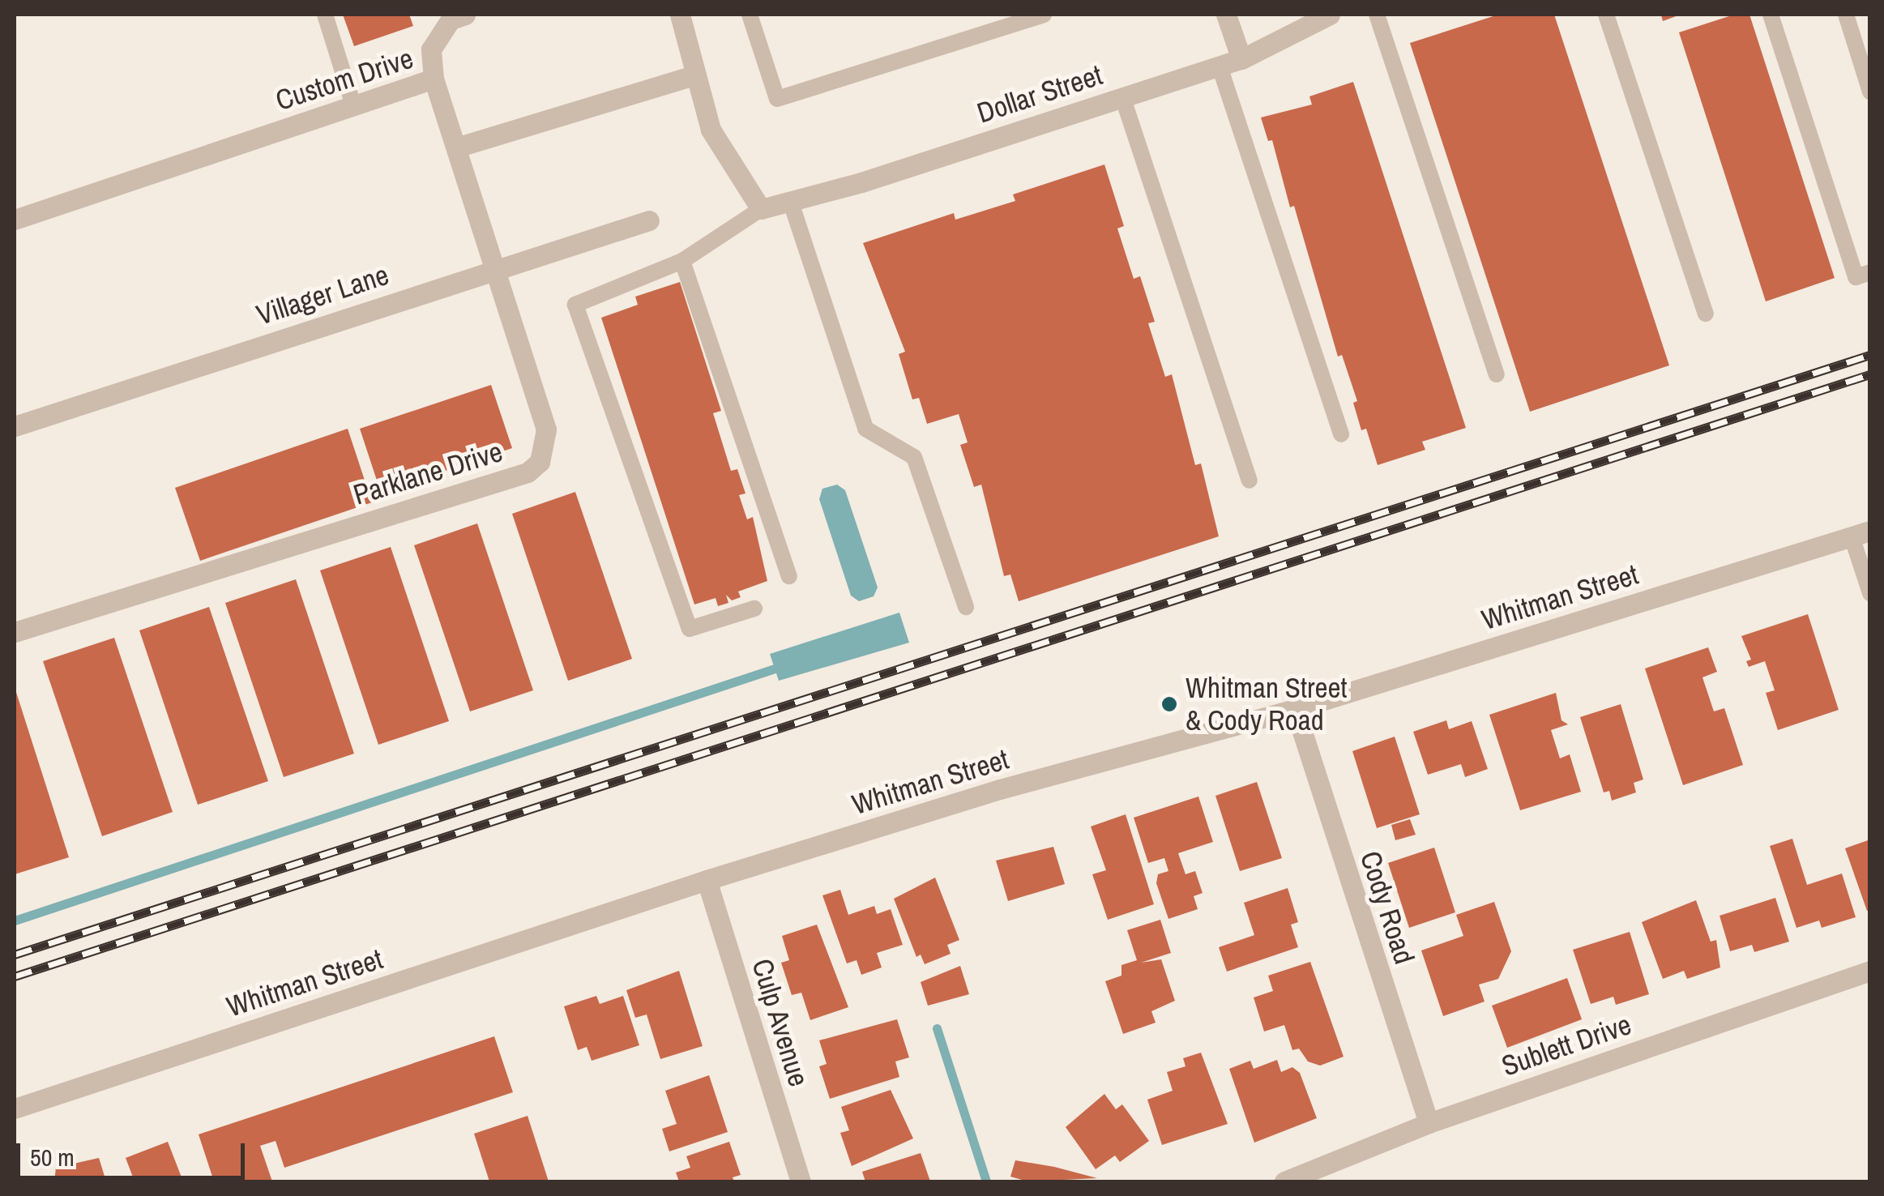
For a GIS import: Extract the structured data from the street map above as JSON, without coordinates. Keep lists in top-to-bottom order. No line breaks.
{"streets":{"street":["Custom Drive","Dollar Street","Villager Lane","Parklane Drive","Whitman Street","Cody Road","Culp Avenue","Sublett Drive"]},"crossings":[["Custom Drive","Parklane Drive"],["Villager Lane","Parklane Drive"],["Whitman Street","Cody Road"],["Whitman Street","Culp Avenue"],["Cody Road","Sublett Drive"]],"places":["Whitman Street & Cody Road"],"scale_bar":"50 m"}
